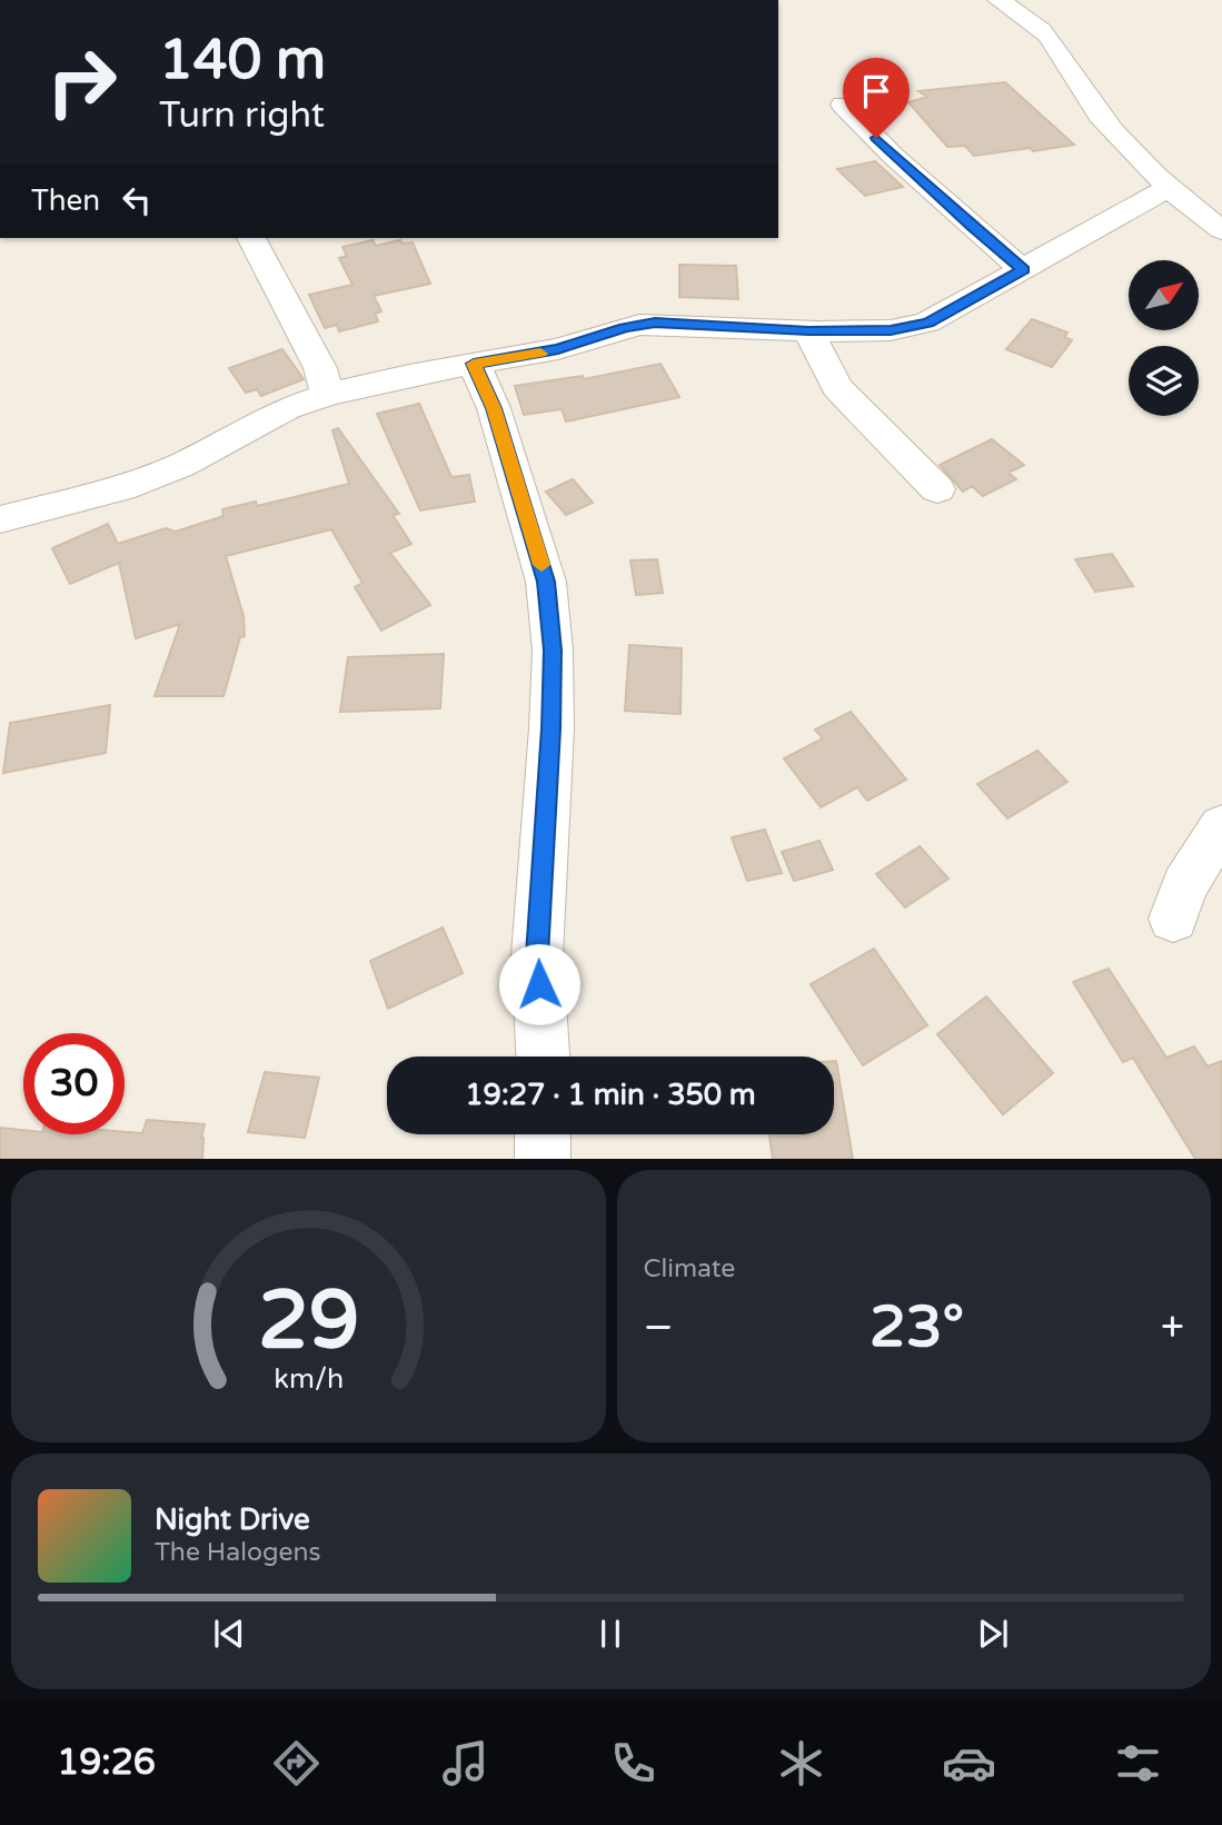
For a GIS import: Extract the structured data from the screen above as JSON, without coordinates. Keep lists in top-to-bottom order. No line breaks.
{"north":"top right","page":{"turn":["140 m","Turn right"],"then":"Then","limit":"30","trip":"19:27 · 1 min · 350 m","tile":"Climate","heat":["−","23°","+"],"song":["Night Drive","The Halogens"],"tabs":"19:26","gauge":["29","km/h"]}}
